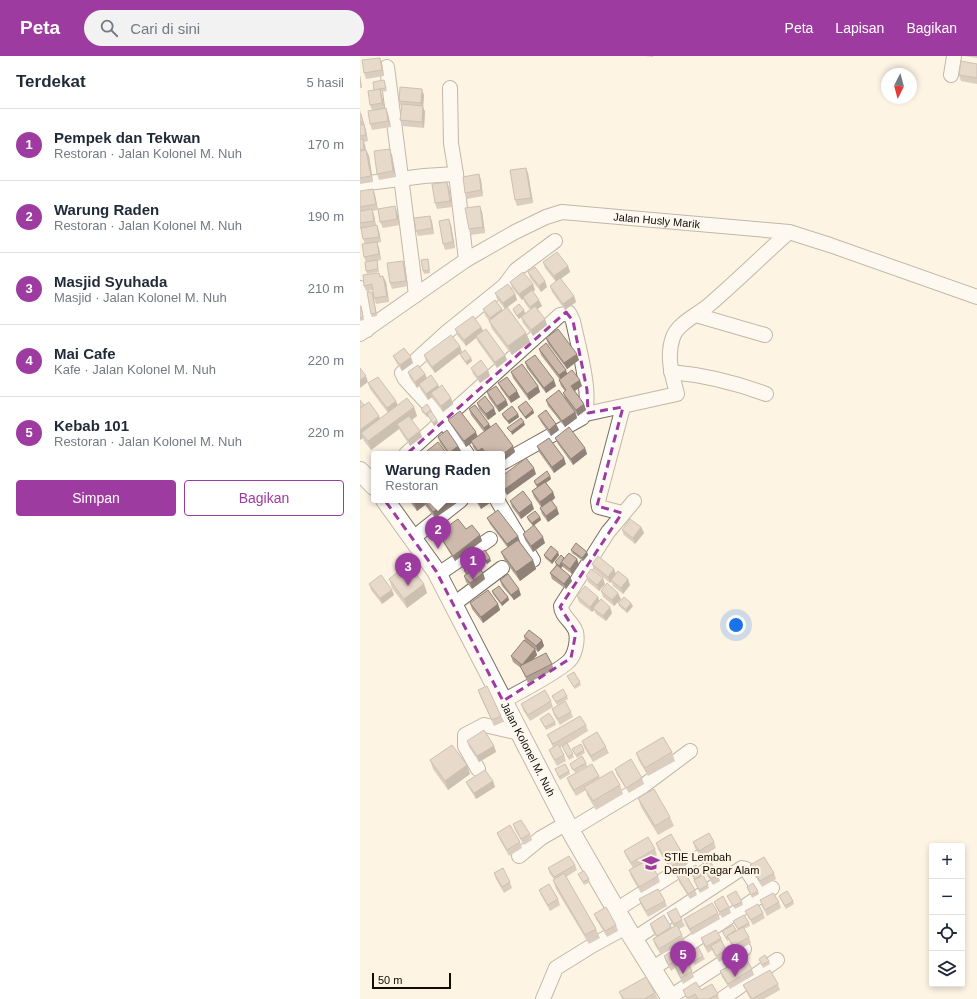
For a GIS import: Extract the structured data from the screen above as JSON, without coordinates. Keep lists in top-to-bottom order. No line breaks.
{"streets":{"main road":["Jalan Kolonel M. Nuh"],"street":["Jalan Husly Marik"]},"places":{"school or university":["STIE Lembah Dempo Pagar Alam"]},"scale_bar":"50 m","north":"bottom","page":{"header":"Peta","search":"Cari di sini","nav":["Peta","Lapisan","Bagikan"],"heading":["Terdekat","5 hasil"],"list":[{"mark":"1","name":"Pempek dan Tekwan","note":"Restoran · Jalan Kolonel M. Nuh","value":"170 m"},{"mark":"2","name":"Warung Raden","note":"Restoran · Jalan Kolonel M. Nuh","value":"190 m"},{"mark":"3","name":"Masjid Syuhada","note":"Masjid · Jalan Kolonel M. Nuh","value":"210 m"},{"mark":"4","name":"Mai Cafe","note":"Kafe · Jalan Kolonel M. Nuh","value":"220 m"},{"mark":"5","name":"Kebab 101","note":"Restoran · Jalan Kolonel M. Nuh","value":"220 m"}],"popup":["Warung Raden","Restoran"],"buttons":["Simpan","Bagikan"],"pins":["2","1","3","5","4"],"map_buttons":["+","−"],"scale":"50 m"}}
